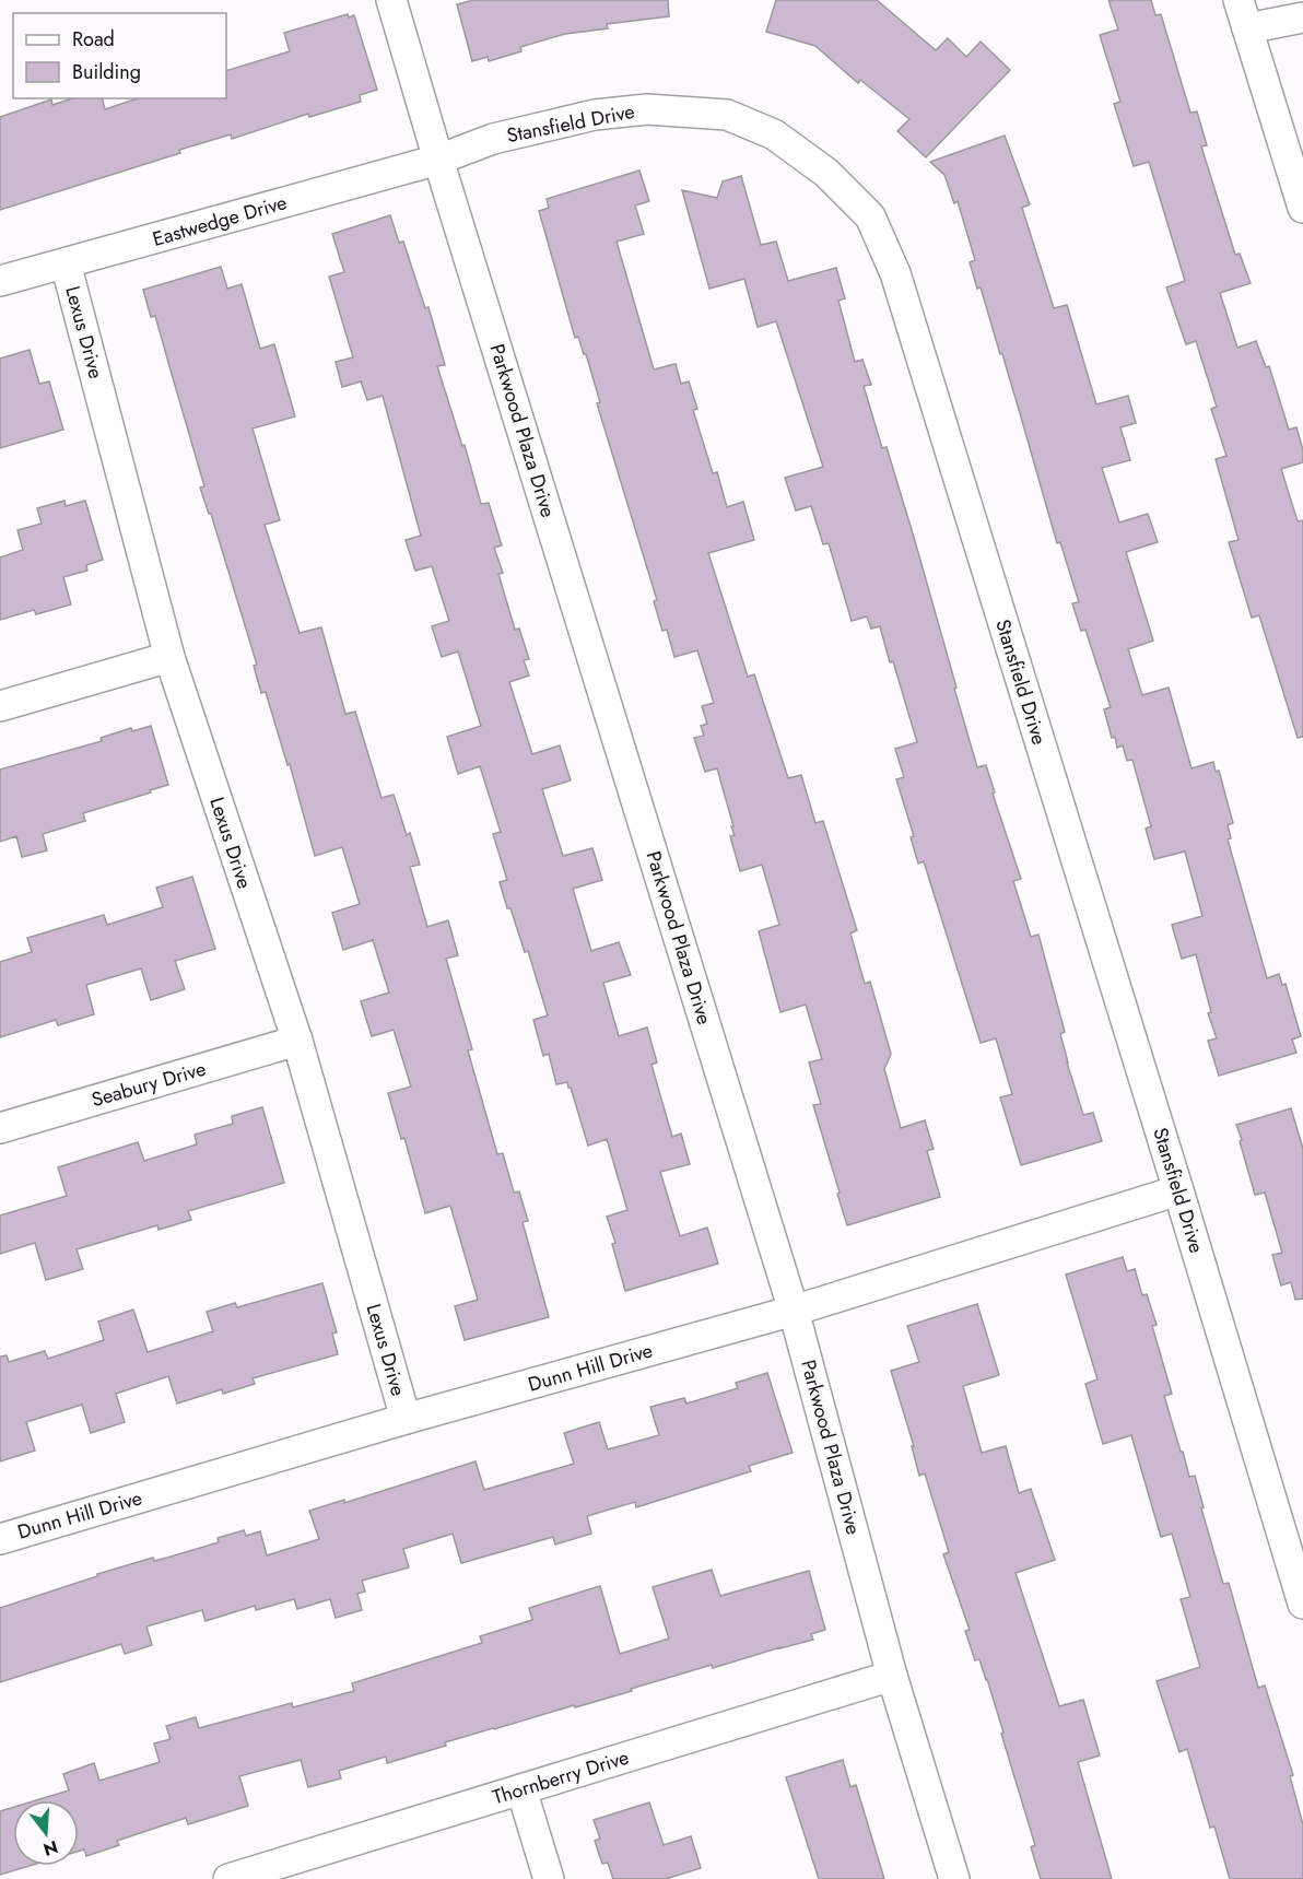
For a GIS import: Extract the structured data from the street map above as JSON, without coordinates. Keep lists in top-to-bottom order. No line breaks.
{"streets":{"street":["Stansfield Drive","Eastwedge Drive","Lexus Drive","Parkwood Plaza Drive","Seabury Drive","Dunn Hill Drive","Thornberry Drive"]},"crossings":[["Stansfield Drive","Eastwedge Drive"],["Stansfield Drive","Parkwood Plaza Drive"],["Stansfield Drive","Dunn Hill Drive"],["Eastwedge Drive","Lexus Drive"],["Eastwedge Drive","Parkwood Plaza Drive"],["Lexus Drive","Seabury Drive"],["Lexus Drive","Dunn Hill Drive"],["Parkwood Plaza Drive","Dunn Hill Drive"],["Parkwood Plaza Drive","Thornberry Drive"]],"legend":["Road","Building"],"north":"bottom"}
